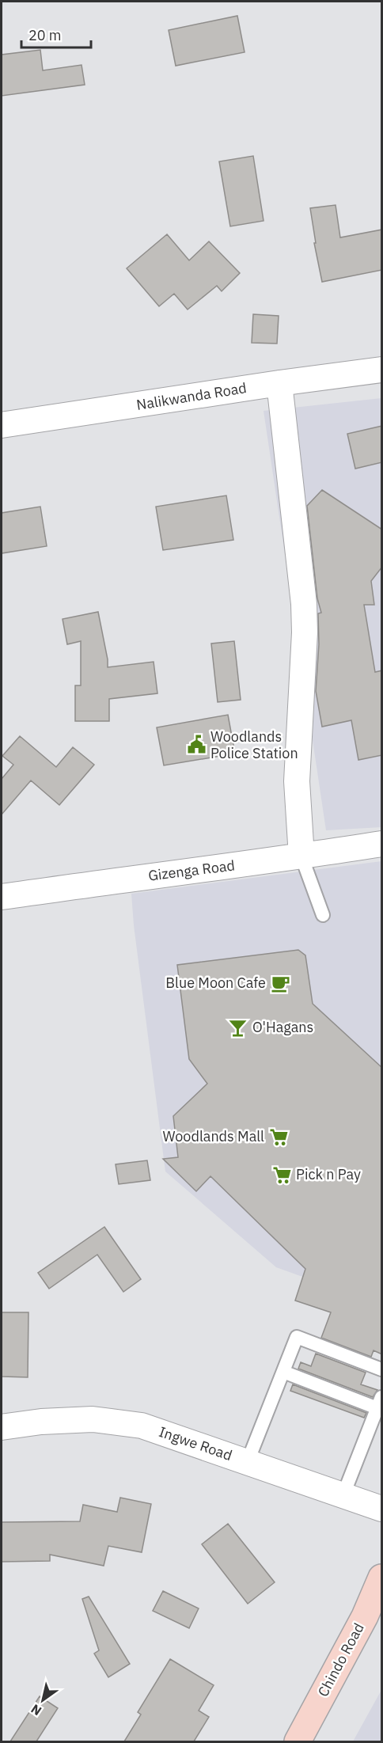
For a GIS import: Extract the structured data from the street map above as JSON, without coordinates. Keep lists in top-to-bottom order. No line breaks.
{"streets":{"main road":["Chindo Road"],"street":["Nalikwanda Road","Gizenga Road","Ingwe Road"]},"places":{"public building":["Woodlands Police Station"],"cafe":["Blue Moon Cafe"],"bar":["O'Hagans"],"supermarket":["Woodlands Mall","Pick n Pay"]},"scale_bar":"20 m","north":"bottom left"}
